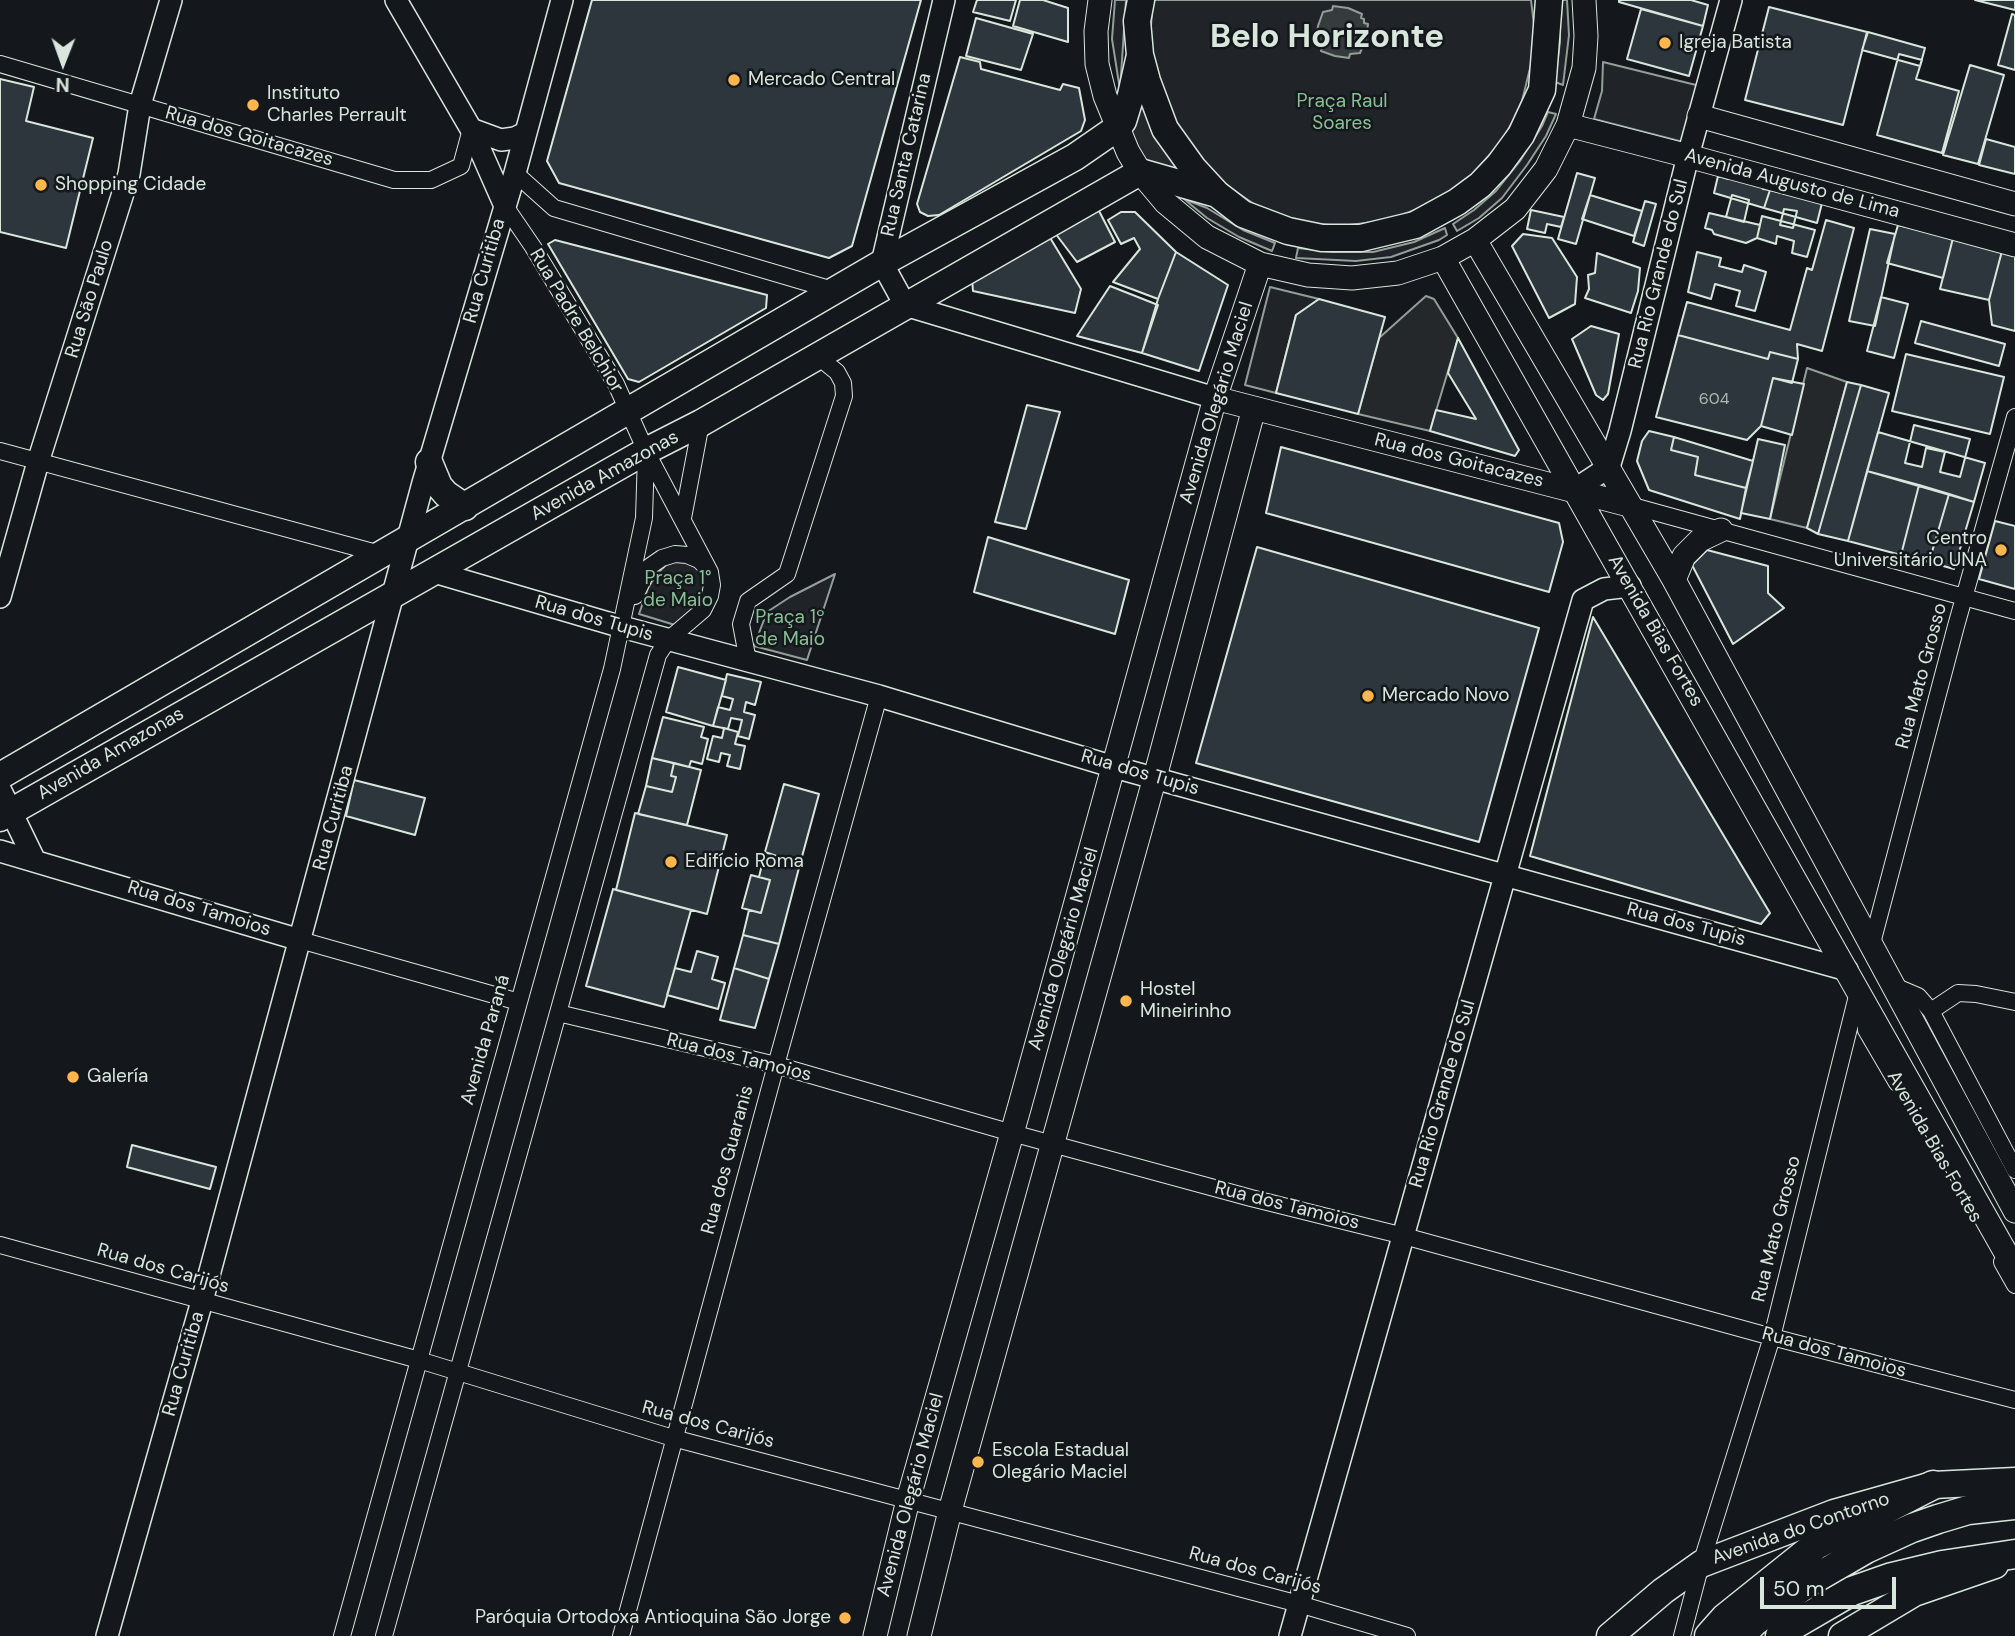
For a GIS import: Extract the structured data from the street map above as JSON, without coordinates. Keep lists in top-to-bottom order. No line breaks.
{"streets":{"highway":["Avenida do Contorno"],"main road":["Rua dos Goitacazes","Avenida Augusto de Lima","Avenida Olegário Maciel","Avenida Amazonas","Avenida Bias Fortes"],"street":["Rua Santa Catarina","Rua Curitiba","Rua Rio Grande do Sul","Rua São Paulo","Rua Padre Belchior","Rua dos Tupis","Rua Mato Grosso","Rua dos Tamoios","Avenida Paraná","Rua dos Guaranis","Rua dos Carijós"]},"crossings":[["Rua dos Goitacazes","Rua Santa Catarina"],["Rua dos Goitacazes","Rua São Paulo"],["Rua dos Goitacazes","Rua Padre Belchior"],["Rua dos Goitacazes","Avenida Olegário Maciel"],["Rua dos Goitacazes","Avenida Amazonas"],["Rua dos Goitacazes","Avenida Bias Fortes"],["Rua dos Goitacazes","Rua Mato Grosso"],["Rua Santa Catarina","Avenida Amazonas"],["Avenida Augusto de Lima","Rua Rio Grande do Sul"],["Rua Curitiba","Rua Padre Belchior"],["Rua Curitiba","Avenida Amazonas"],["Rua Curitiba","Rua dos Tamoios"],["Rua Curitiba","Rua dos Carijós"],["Rua Rio Grande do Sul","Rua dos Tupis"],["Rua Rio Grande do Sul","Avenida Bias Fortes"],["Rua Rio Grande do Sul","Rua dos Tamoios"],["Rua Rio Grande do Sul","Rua dos Carijós"],["Rua Padre Belchior","Avenida Amazonas"],["Rua Padre Belchior","Avenida Paraná"],["Avenida Olegário Maciel","Rua dos Tupis"],["Avenida Olegário Maciel","Rua dos Tamoios"],["Avenida Olegário Maciel","Rua dos Carijós"],["Avenida Amazonas","Rua dos Tupis"],["Avenida Amazonas","Avenida Paraná"],["Rua dos Tupis","Avenida Bias Fortes"],["Rua dos Tupis","Avenida Paraná"],["Rua dos Tupis","Rua dos Guaranis"],["Avenida Bias Fortes","Rua Mato Grosso"],["Rua Mato Grosso","Rua dos Tamoios"],["Rua Mato Grosso","Avenida do Contorno"],["Rua dos Tamoios","Avenida Paraná"],["Rua dos Tamoios","Rua dos Guaranis"],["Avenida Paraná","Rua dos Carijós"],["Rua dos Guaranis","Rua dos Carijós"]],"districts":["Belo Horizonte"],"parks":["Praça Raul Soares","Praça 1° de Maio","Praça 1º de Maio"],"places":["Igreja Batista","Mercado Central","Instituto Charles Perrault","Shopping Cidade","Centro Universitário UNA","Mercado Novo","Edifício Roma","Hostel Mineirinho","Galería","Escola Estadual Olegário Maciel","Paróquia Ortodoxa Antioquina São Jorge"],"house_numbers":["604"],"scale_bar":"50 m","north":"bottom"}
